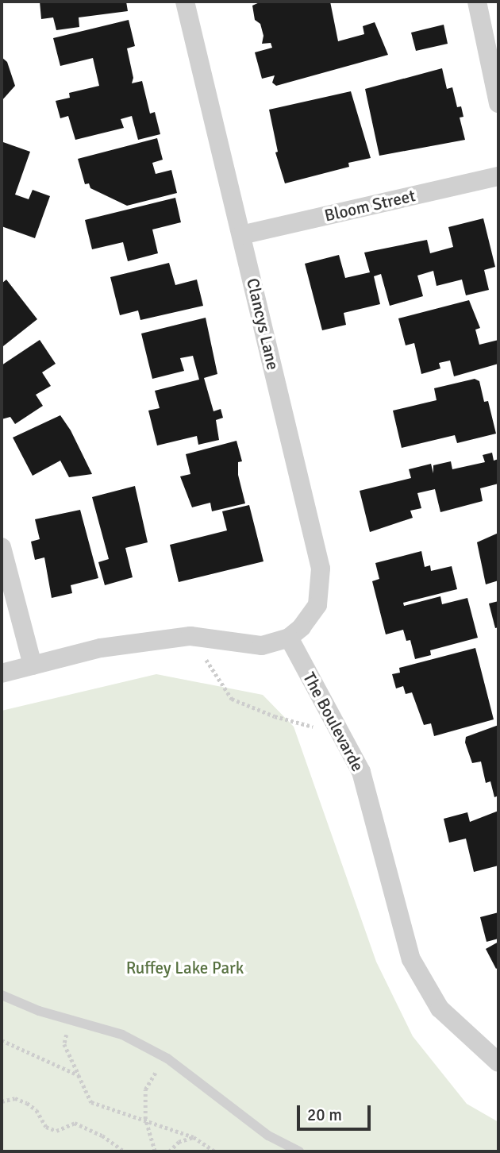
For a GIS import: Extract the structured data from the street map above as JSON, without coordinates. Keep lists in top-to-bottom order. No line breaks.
{"streets":{"street":["Bloom Street","Clancys Lane","The Boulevarde"]},"crossings":[["Bloom Street","Clancys Lane"],["Clancys Lane","The Boulevarde"]],"parks":["Ruffey Lake Park"],"scale_bar":"20 m"}
